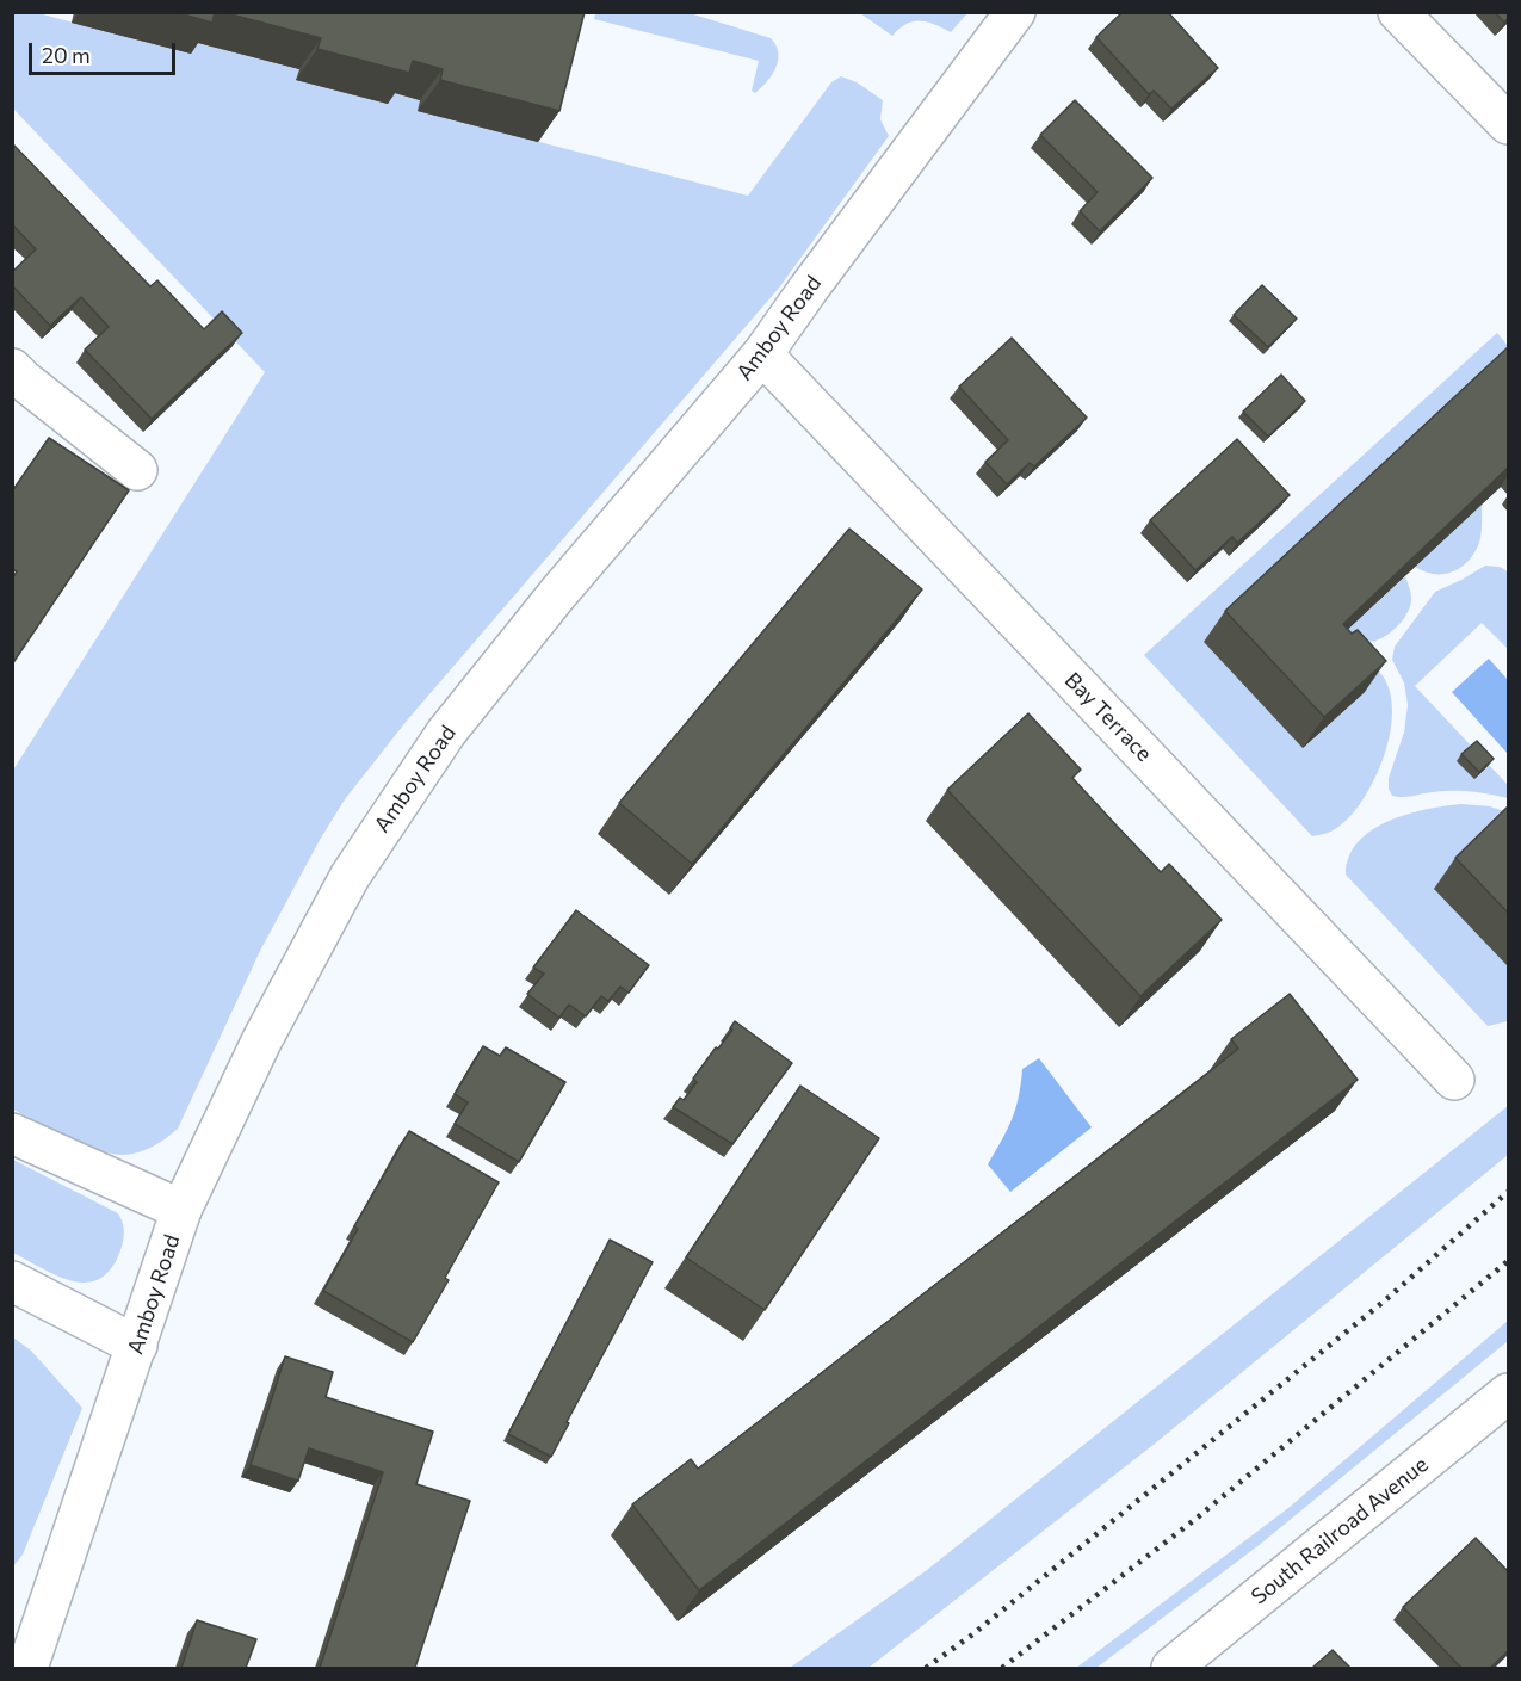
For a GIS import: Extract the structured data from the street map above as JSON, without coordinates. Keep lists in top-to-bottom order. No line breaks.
{"streets":{"street":["Amboy Road","Bay Terrace","South Railroad Avenue"]},"crossings":[["Amboy Road","Bay Terrace"]],"scale_bar":"20 m"}
